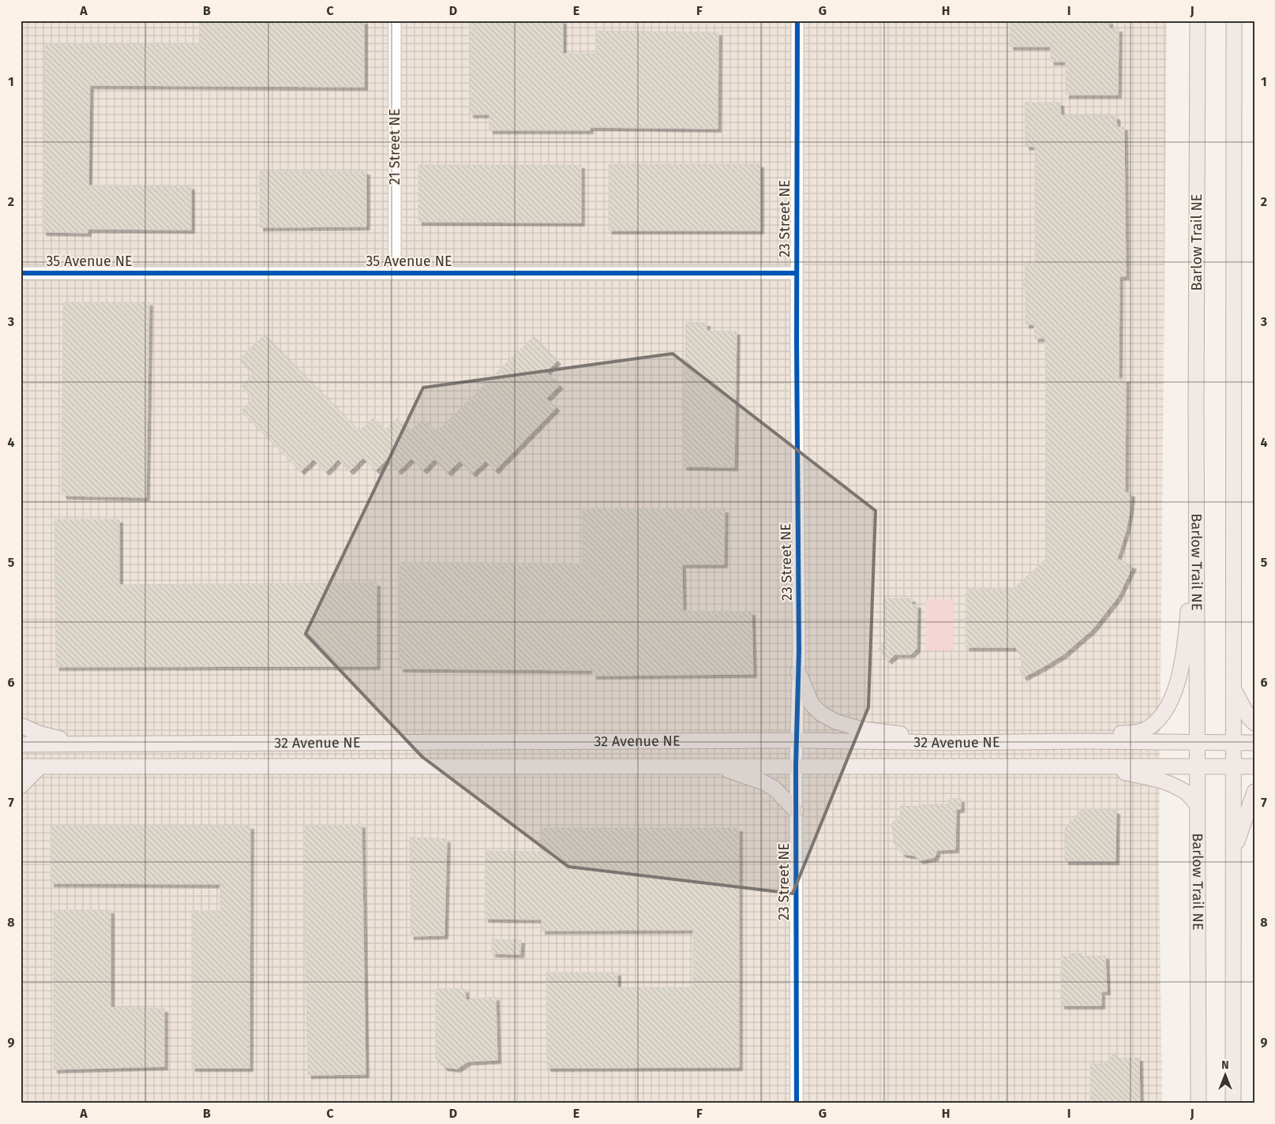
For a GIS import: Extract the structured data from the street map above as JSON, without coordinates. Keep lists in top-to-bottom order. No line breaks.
{"streets":{"main road":["Barlow Trail NE","32 Avenue NE"],"street":["21 Street NE","23 Street NE","35 Avenue NE"]},"crossings":[["21 Street NE","35 Avenue NE"],["23 Street NE","35 Avenue NE"],["23 Street NE","32 Avenue NE"],["Barlow Trail NE","32 Avenue NE"]],"north":"top","grid":{"columns":["A","B","C","D","E","F","G","H","I","J"],"rows":["1","2","3","4","5","6","7","8","9"]}}
